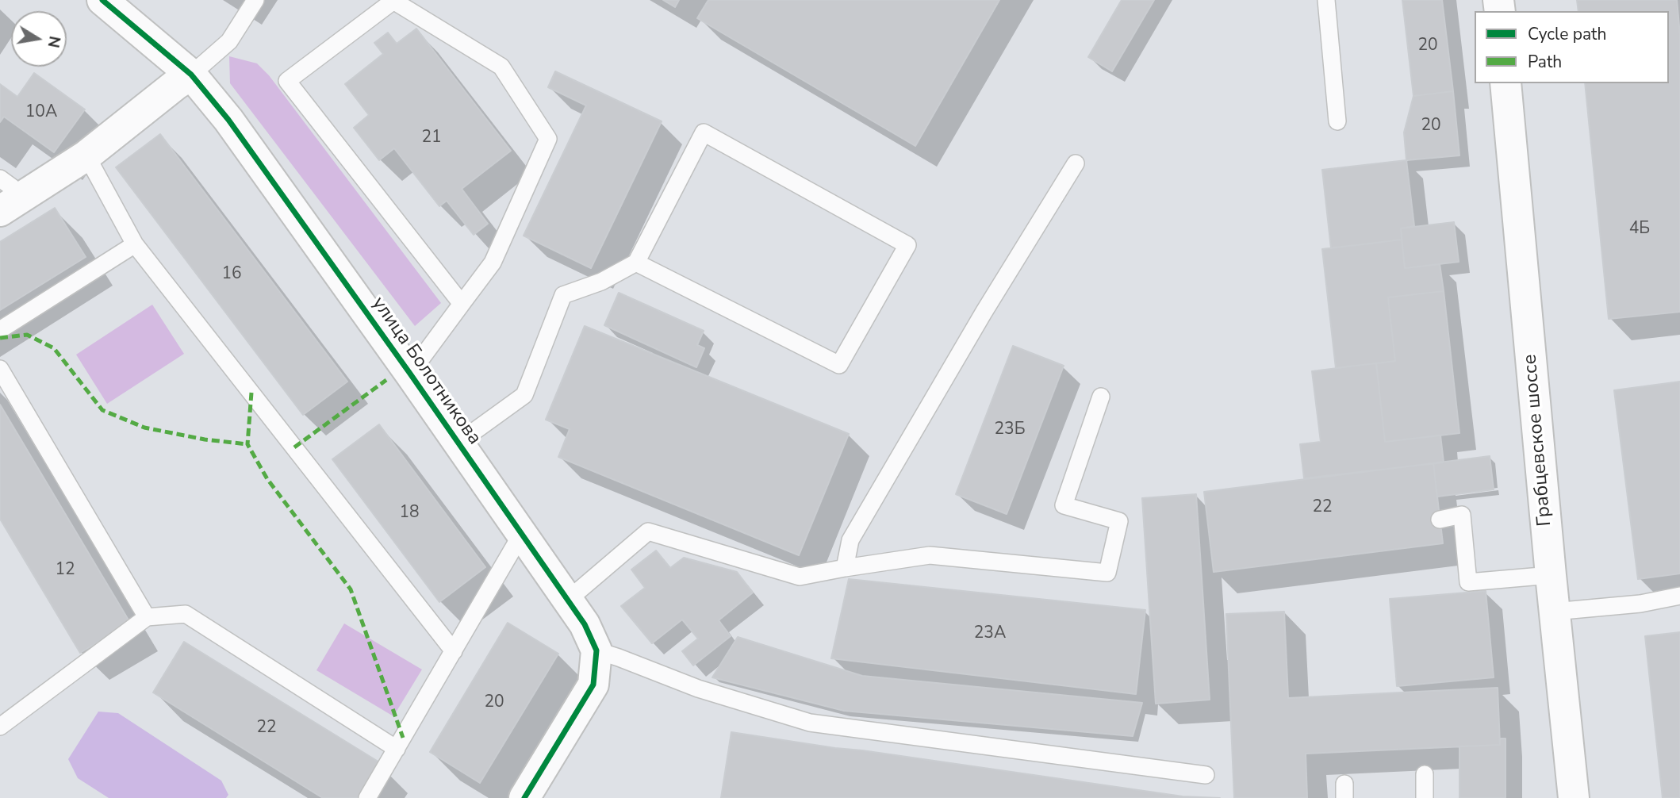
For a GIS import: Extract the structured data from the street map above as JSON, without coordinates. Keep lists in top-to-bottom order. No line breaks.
{"streets":{"street":["улица Болотникова","Грабцевское шоссе"]},"house_numbers":["20","10А","20","21","4Б","16","23Б","22","18","12","23А","20","22"],"legend":["Cycle path","Path"],"north":"right"}
